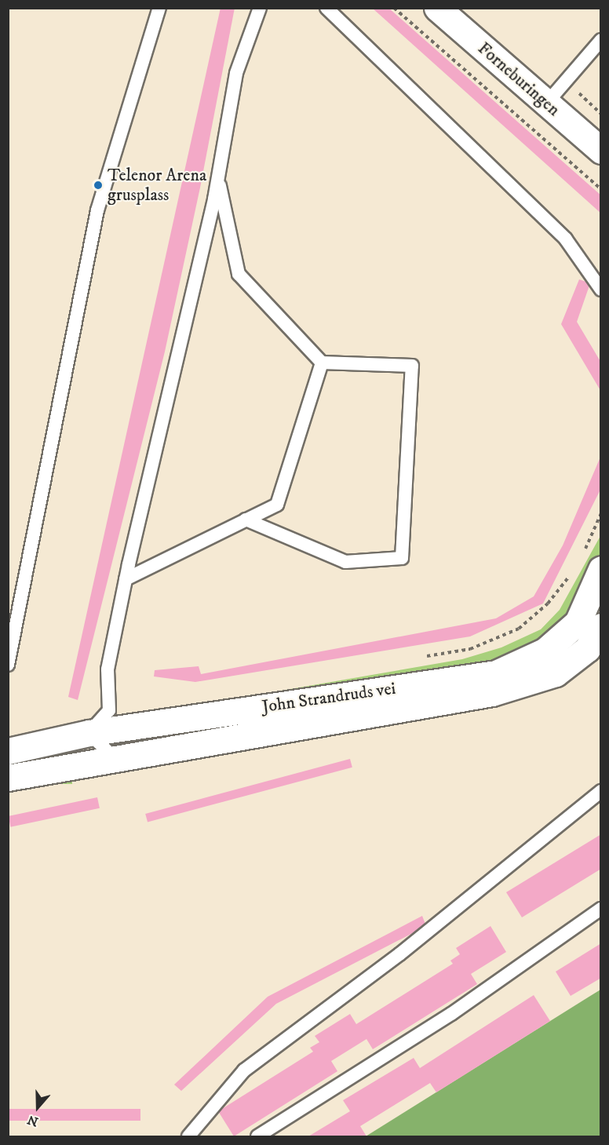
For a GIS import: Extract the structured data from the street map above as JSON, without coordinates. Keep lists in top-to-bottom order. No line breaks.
{"streets":{"street":["Forneburingen","John Strandruds vei"]},"places":["Telenor Arena grusplass"],"north":"bottom"}
